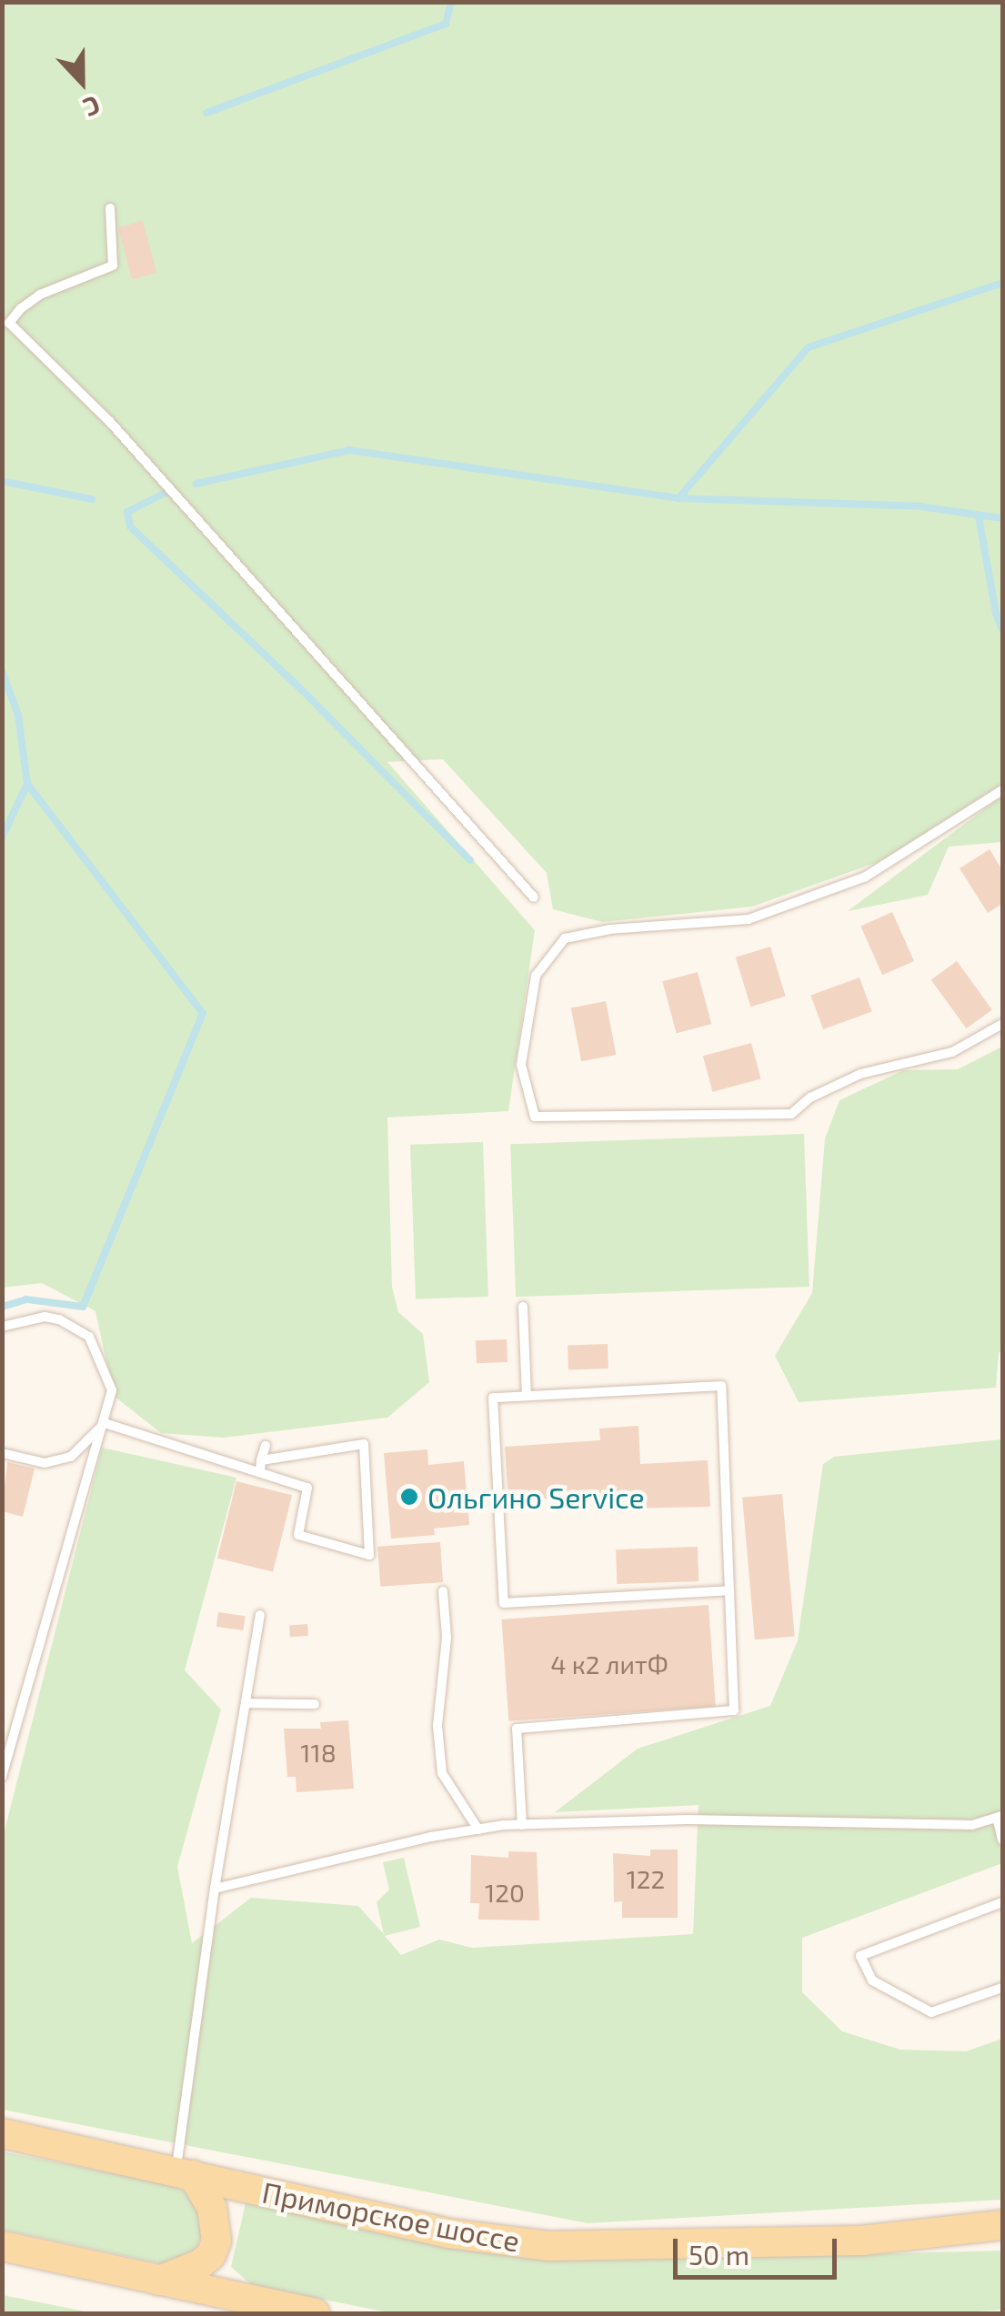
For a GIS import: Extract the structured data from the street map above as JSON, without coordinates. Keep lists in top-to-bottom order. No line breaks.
{"streets":{"main road":["Приморское шоссе"]},"places":["Ольгино Service"],"house_numbers":["4 к2 литФ","118","122","120"],"scale_bar":"50 m","north":"bottom"}
